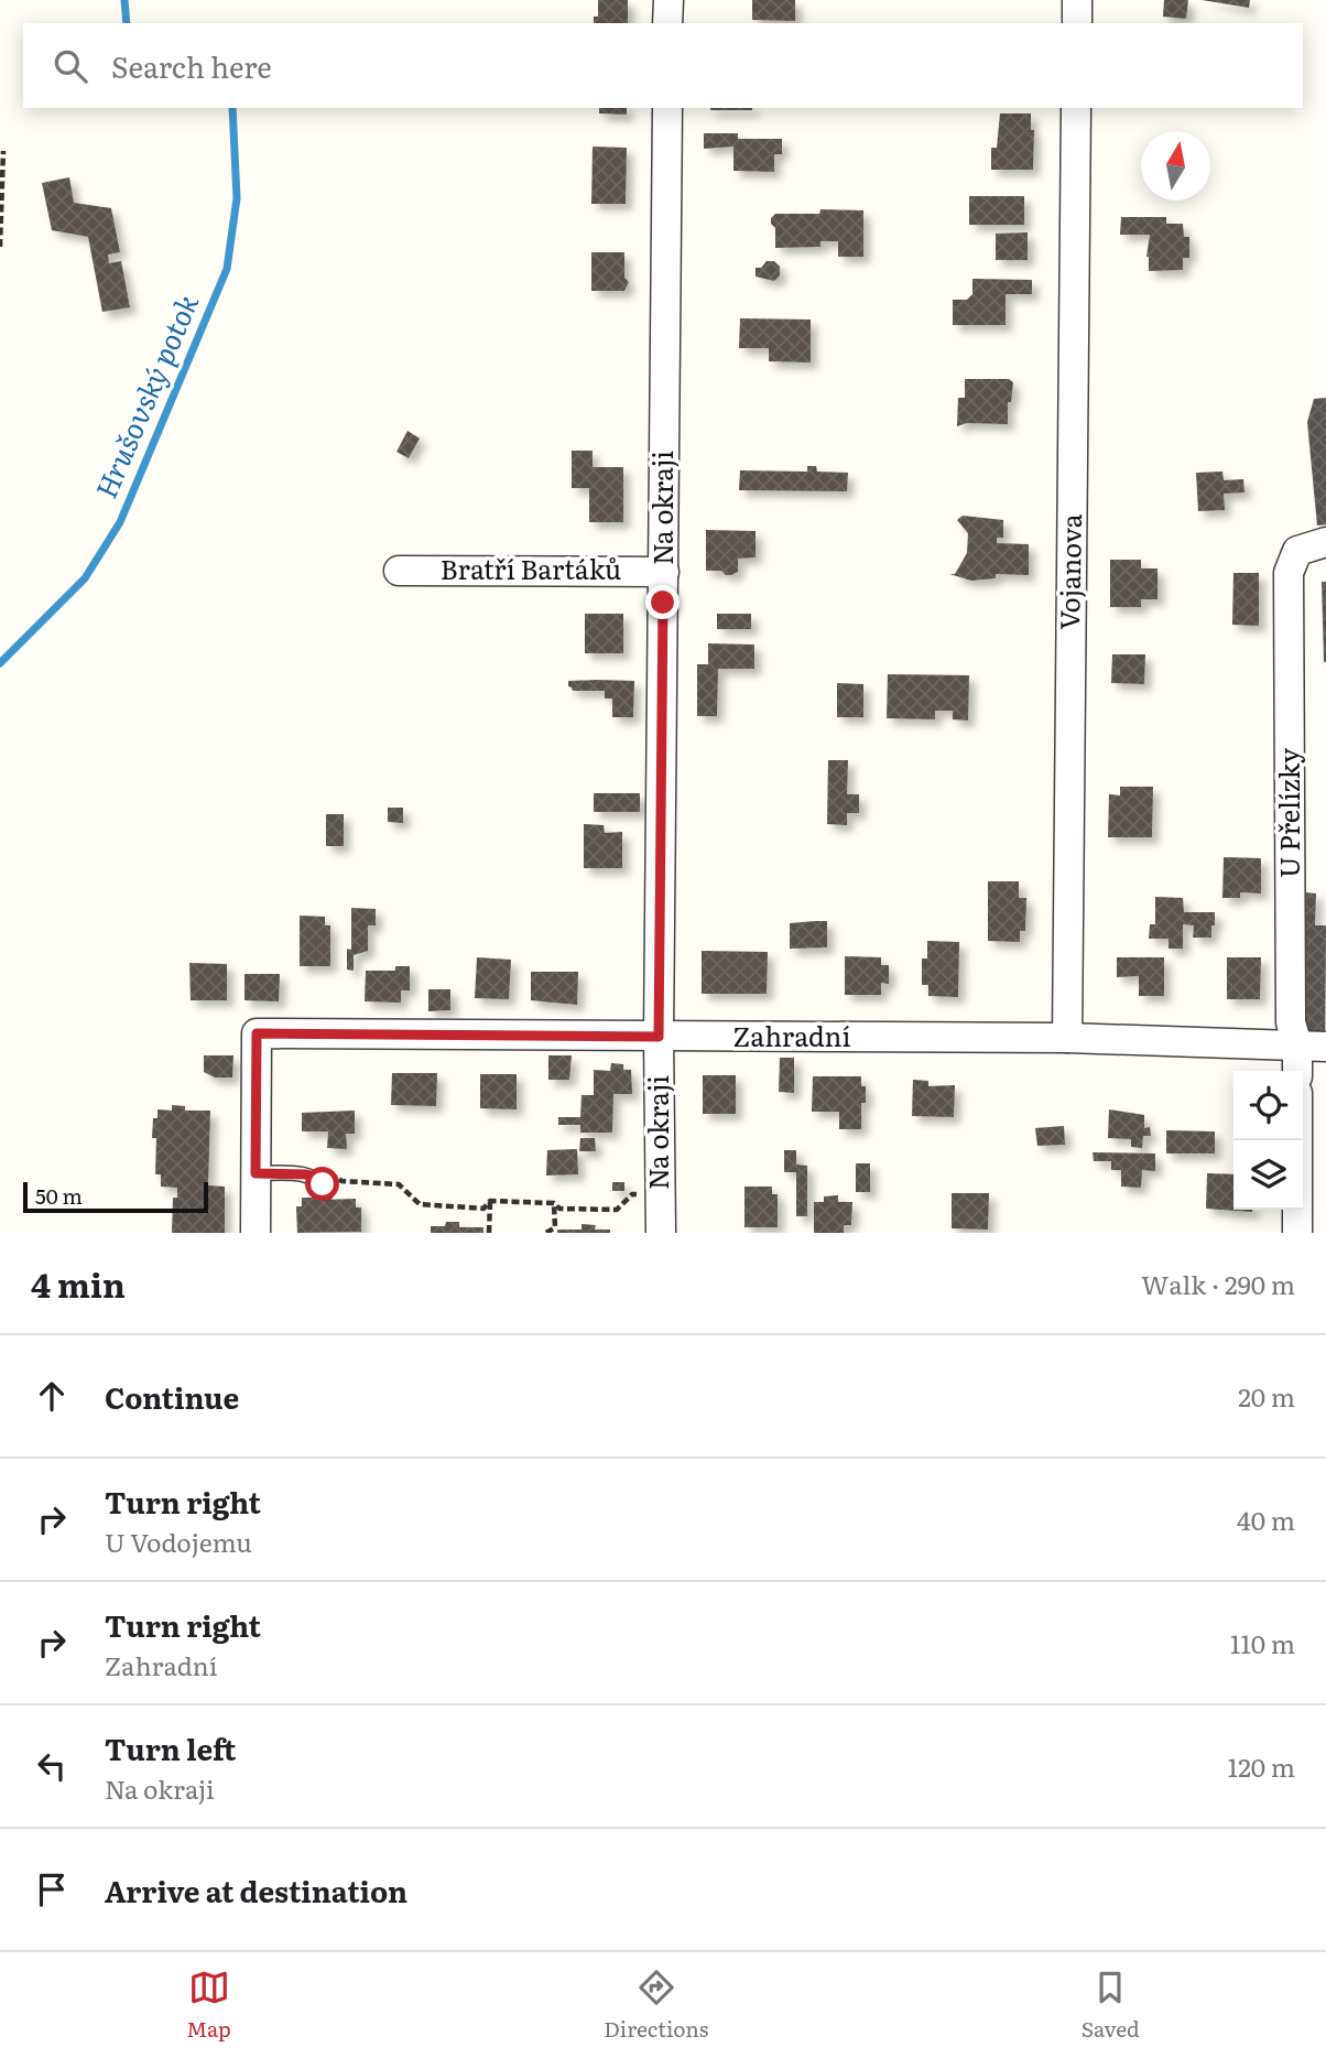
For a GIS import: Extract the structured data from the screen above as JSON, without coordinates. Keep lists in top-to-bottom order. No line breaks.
{"streets":{"street":["Na okraji","Bratří Bartáků","Vojanova","U Přelízky","Zahradní"]},"crossings":[["Na okraji","Bratří Bartáků"],["Na okraji","Zahradní"],["Vojanova","Zahradní"],["U Přelízky","Zahradní"]],"water":["Hrušovský potok"],"scale_bar":"50 m","north":"top","page":{"search":"Search here","scale":"50 m","heading":["4 min","Walk · 290 m"],"list":[["Continue","20 m"],["Turn right","U Vodojemu","40 m"],["Turn right","Zahradní","110 m"],["Turn left","Na okraji","120 m"],"Arrive at destination"],"nav":["Map","Directions","Saved"]}}
